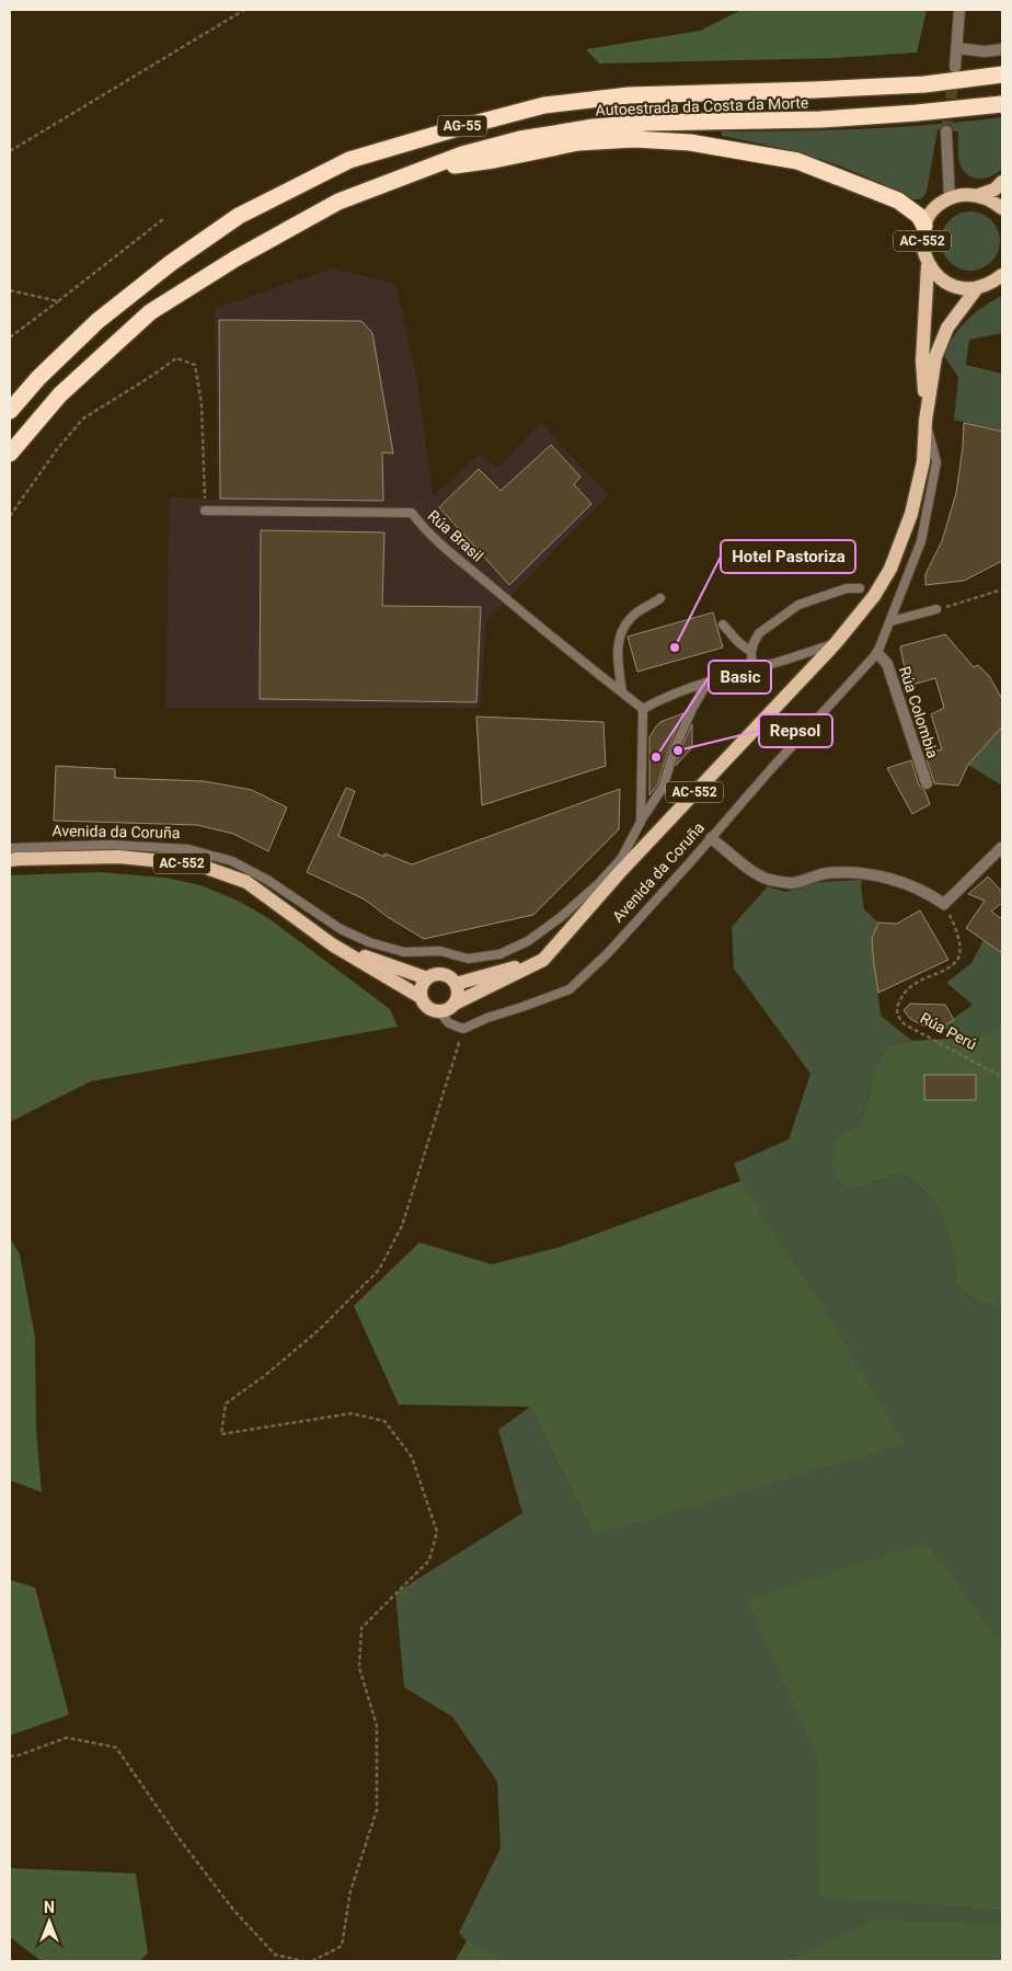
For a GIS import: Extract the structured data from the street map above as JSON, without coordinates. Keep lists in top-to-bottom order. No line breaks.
{"streets":{"highway":["Autoestrada da Costa da Morte","AG-55"],"main road":["AC-552","Avenida da Coruña"],"street":["Rúa Colombia"],"lane":["Rúa Brasil"],"path":["Rúa Perú"]},"crossings":[["AC-552","Avenida da Coruña"],["Rúa Brasil","Avenida da Coruña"],["Rúa Colombia","Avenida da Coruña"]],"places":["Hotel Pastoriza","Repsol","Basic"],"north":"top"}
